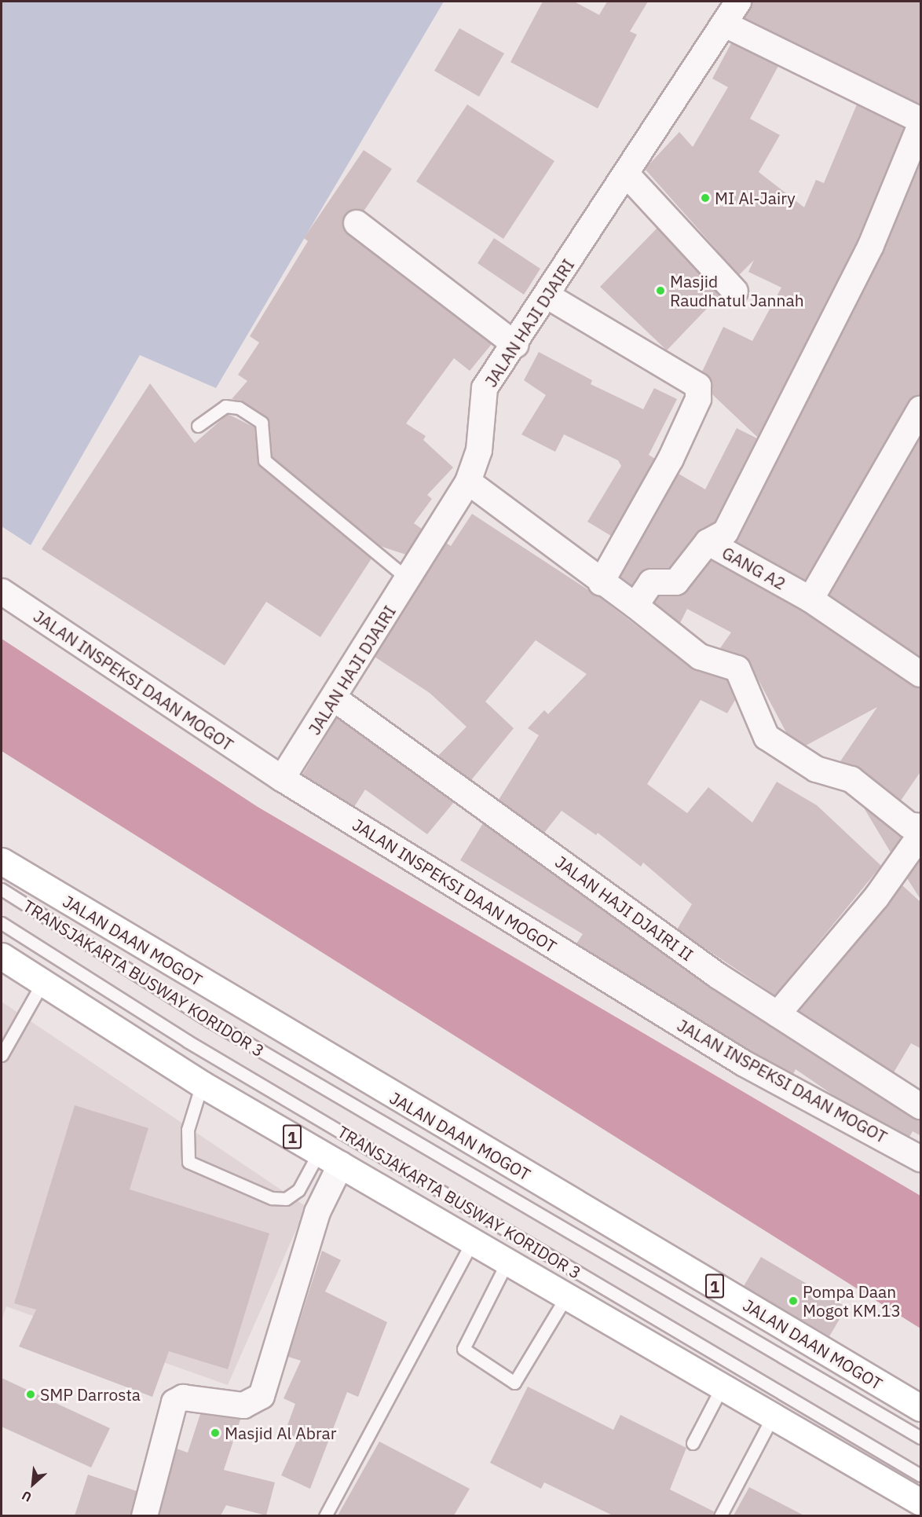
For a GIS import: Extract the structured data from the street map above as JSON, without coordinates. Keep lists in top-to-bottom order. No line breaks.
{"streets":{"highway":["JALAN DAAN MOGOT","1"],"street":["JALAN HAJI DJAIRI","GANG A2","JALAN INSPEKSI DAAN MOGOT","JALAN HAJI DJAIRI II"],"lane":["TRANSJAKARTA BUSWAY KORIDOR 3"]},"crossings":[["JALAN HAJI DJAIRI","JALAN INSPEKSI DAAN MOGOT"],["JALAN HAJI DJAIRI","JALAN HAJI DJAIRI II"]],"places":["MI Al-Jairy","Masjid Raudhatul Jannah","Pompa Daan Mogot KM.13","SMP Darrosta","Masjid Al Abrar"],"north":"bottom left"}
